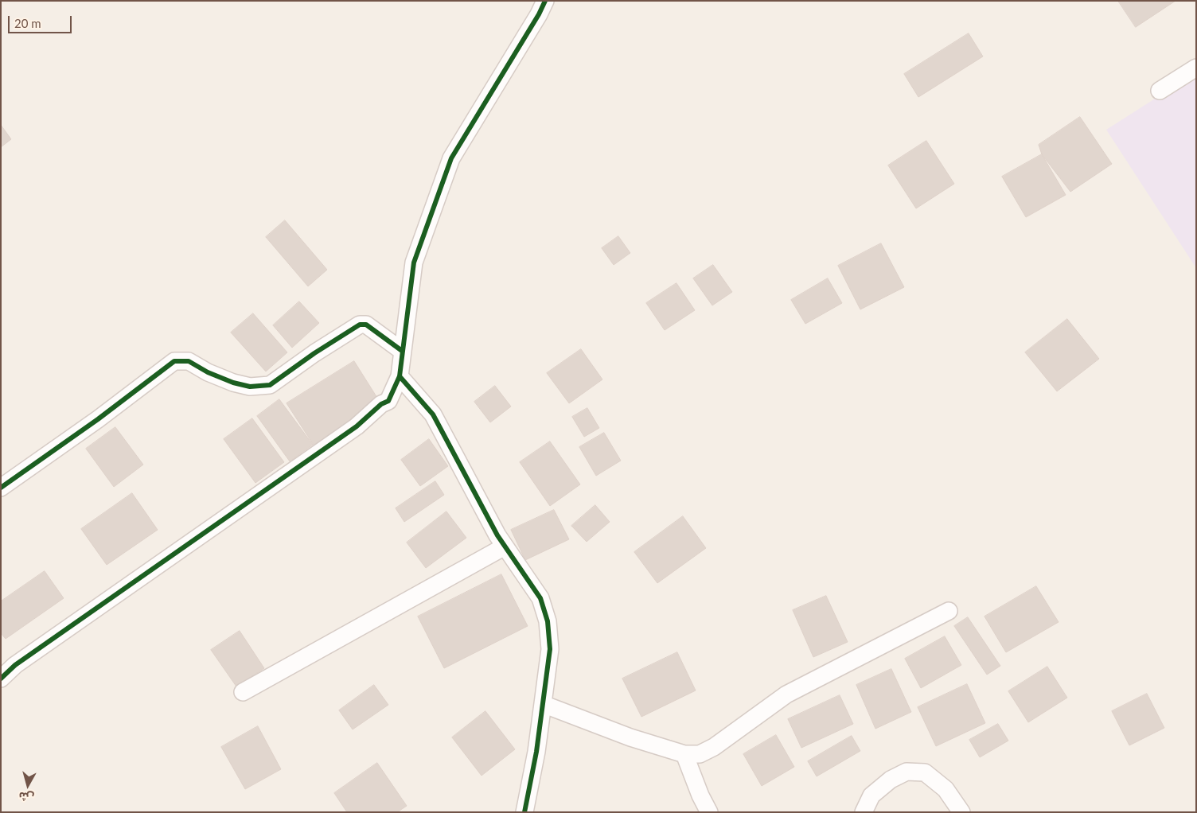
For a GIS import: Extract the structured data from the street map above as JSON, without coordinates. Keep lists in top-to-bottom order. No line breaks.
{"scale_bar":"20 m","north":"bottom"}
